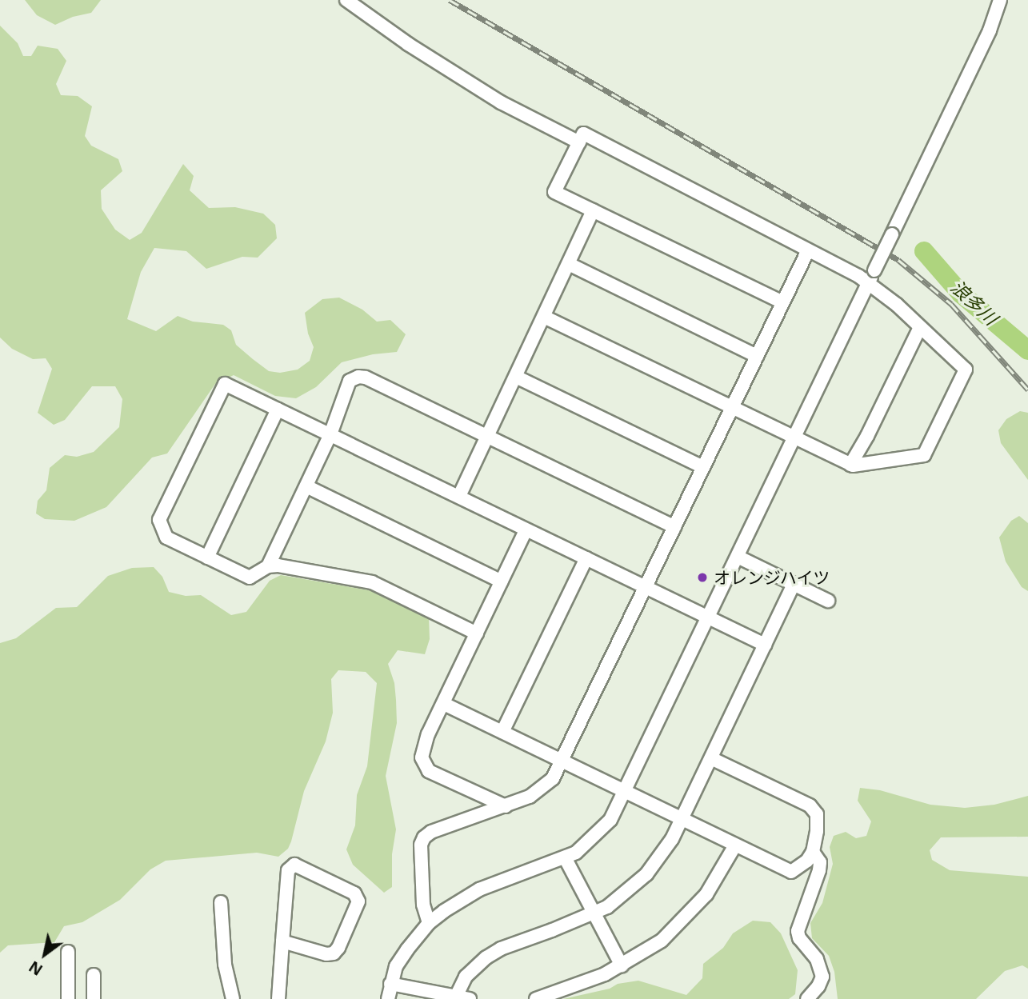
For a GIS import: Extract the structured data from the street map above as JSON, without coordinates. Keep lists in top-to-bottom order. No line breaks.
{"water":["浪多川"],"places":["オレンジハイツ"],"north":"bottom left"}
